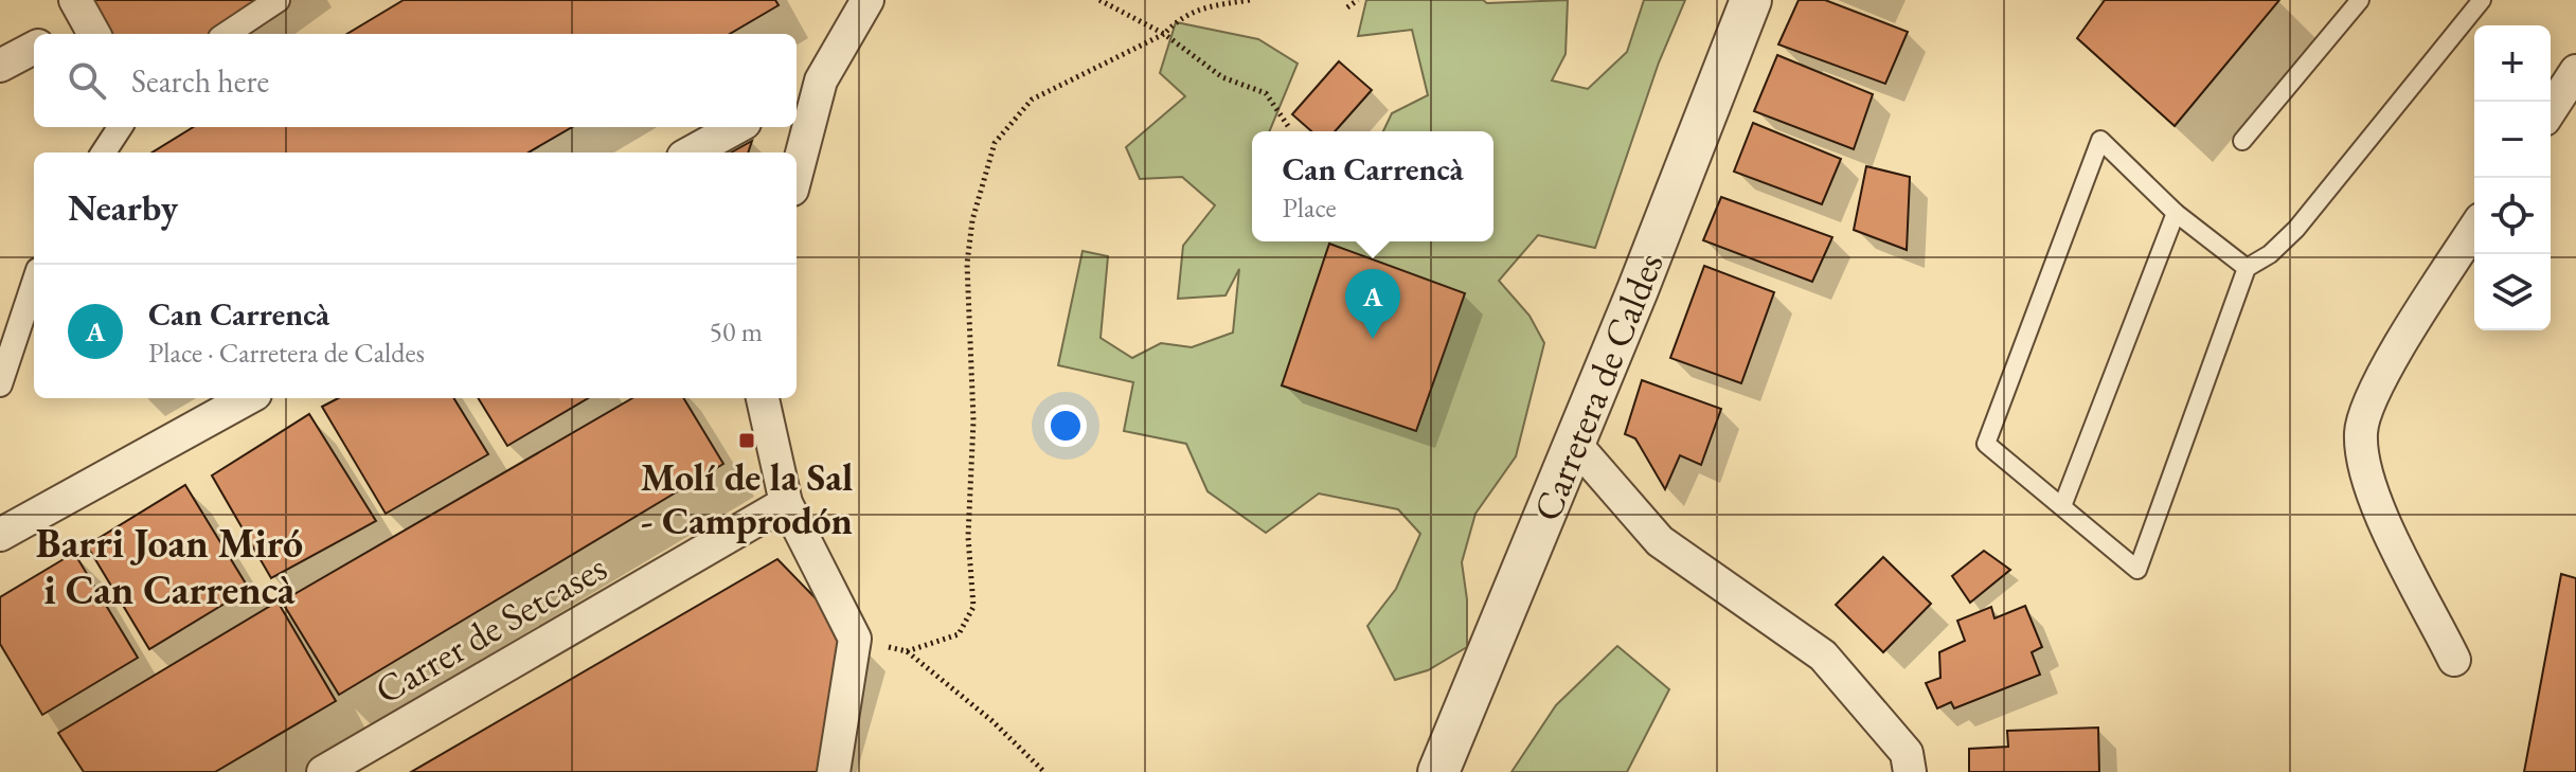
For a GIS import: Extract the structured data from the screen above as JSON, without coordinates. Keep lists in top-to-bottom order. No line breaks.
{"streets":{"street":["Carretera de Caldes","Carrer de Setcases"]},"districts":["Barri Joan Miró i Can Carrencà"],"places":{"transit":["Molí de la Sal - Camprodón"]},"page":{"map_buttons":["+","−"],"search":"Search here","popup":["Can Carrencà","Place"],"heading":"Nearby","list":[{"mark":"A","name":"Can Carrencà","note":"Place · Carretera de Caldes","value":"50 m"}],"pins":"A"}}
